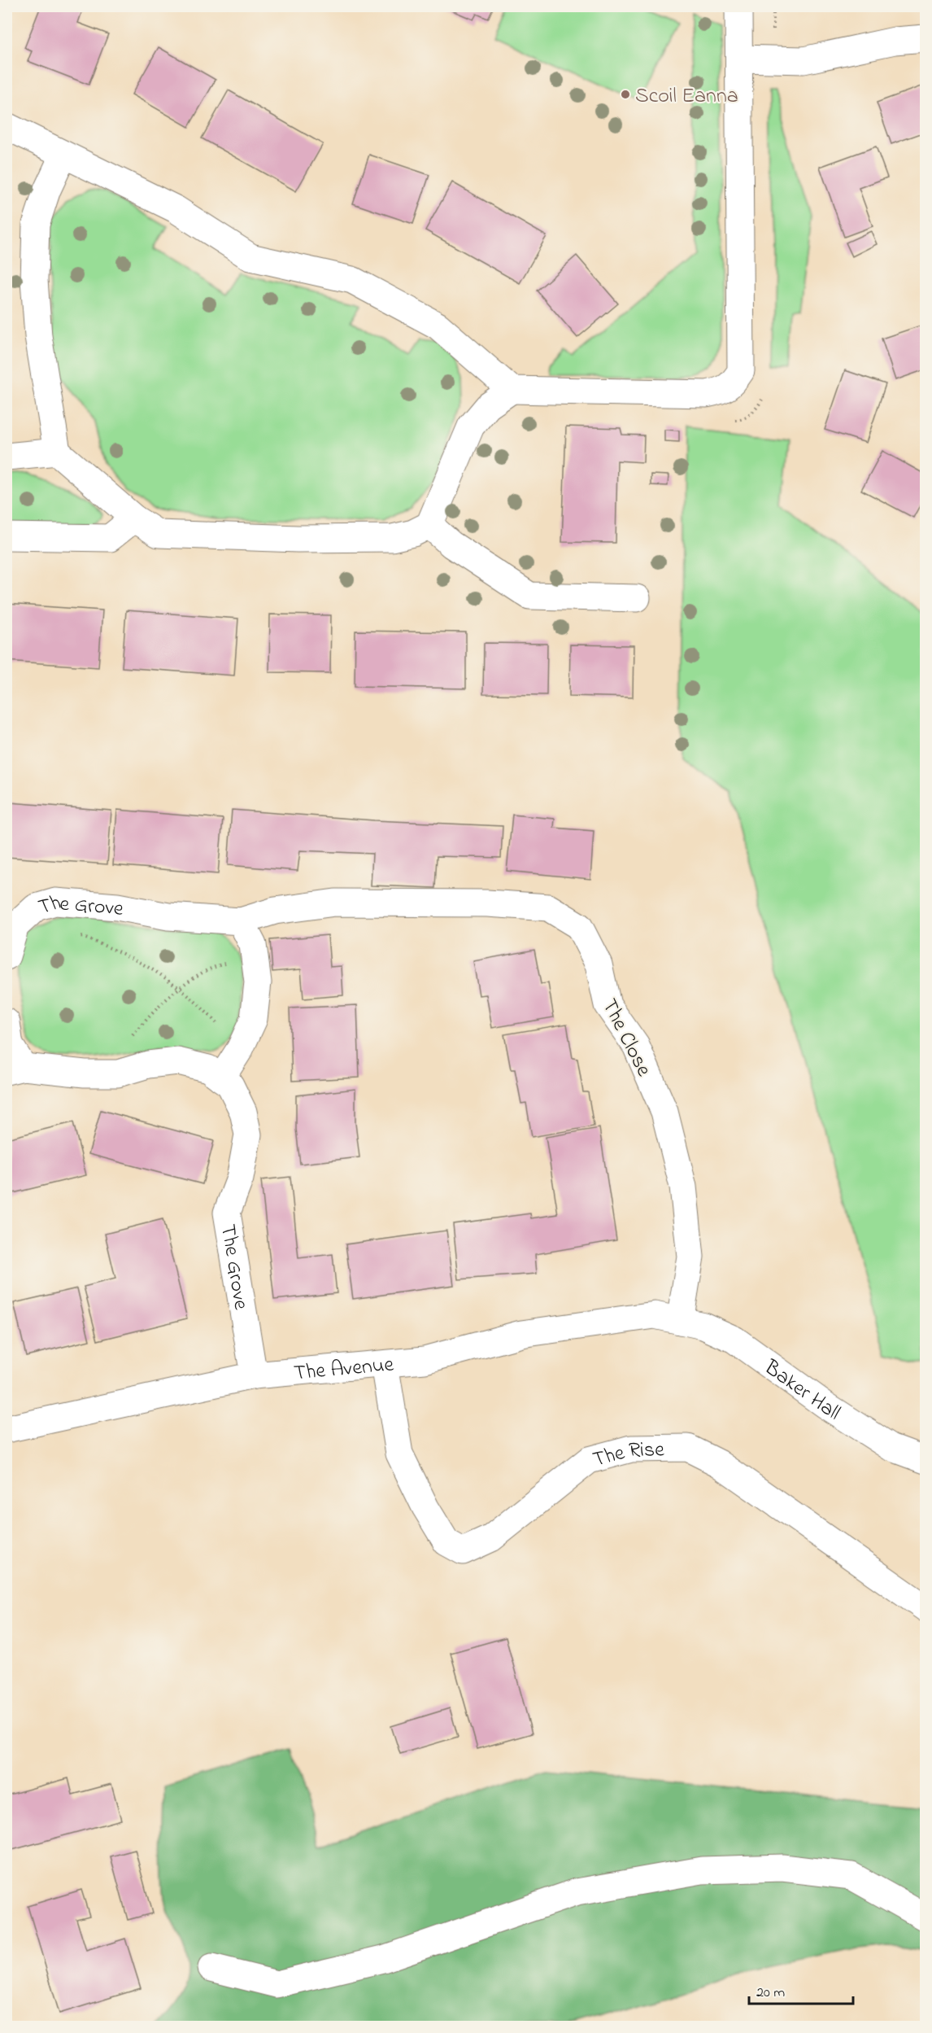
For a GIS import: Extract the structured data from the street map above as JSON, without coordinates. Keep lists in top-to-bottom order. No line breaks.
{"streets":{"street":["The Grove","The Close","The Avenue","Baker Hall","The Rise"]},"crossings":[["The Grove","The Close"],["The Grove","The Avenue"],["The Close","The Avenue"],["The Close","Baker Hall"],["The Avenue","Baker Hall"],["The Avenue","The Rise"]],"places":["Scoil Eanna"],"scale_bar":"20 m"}
